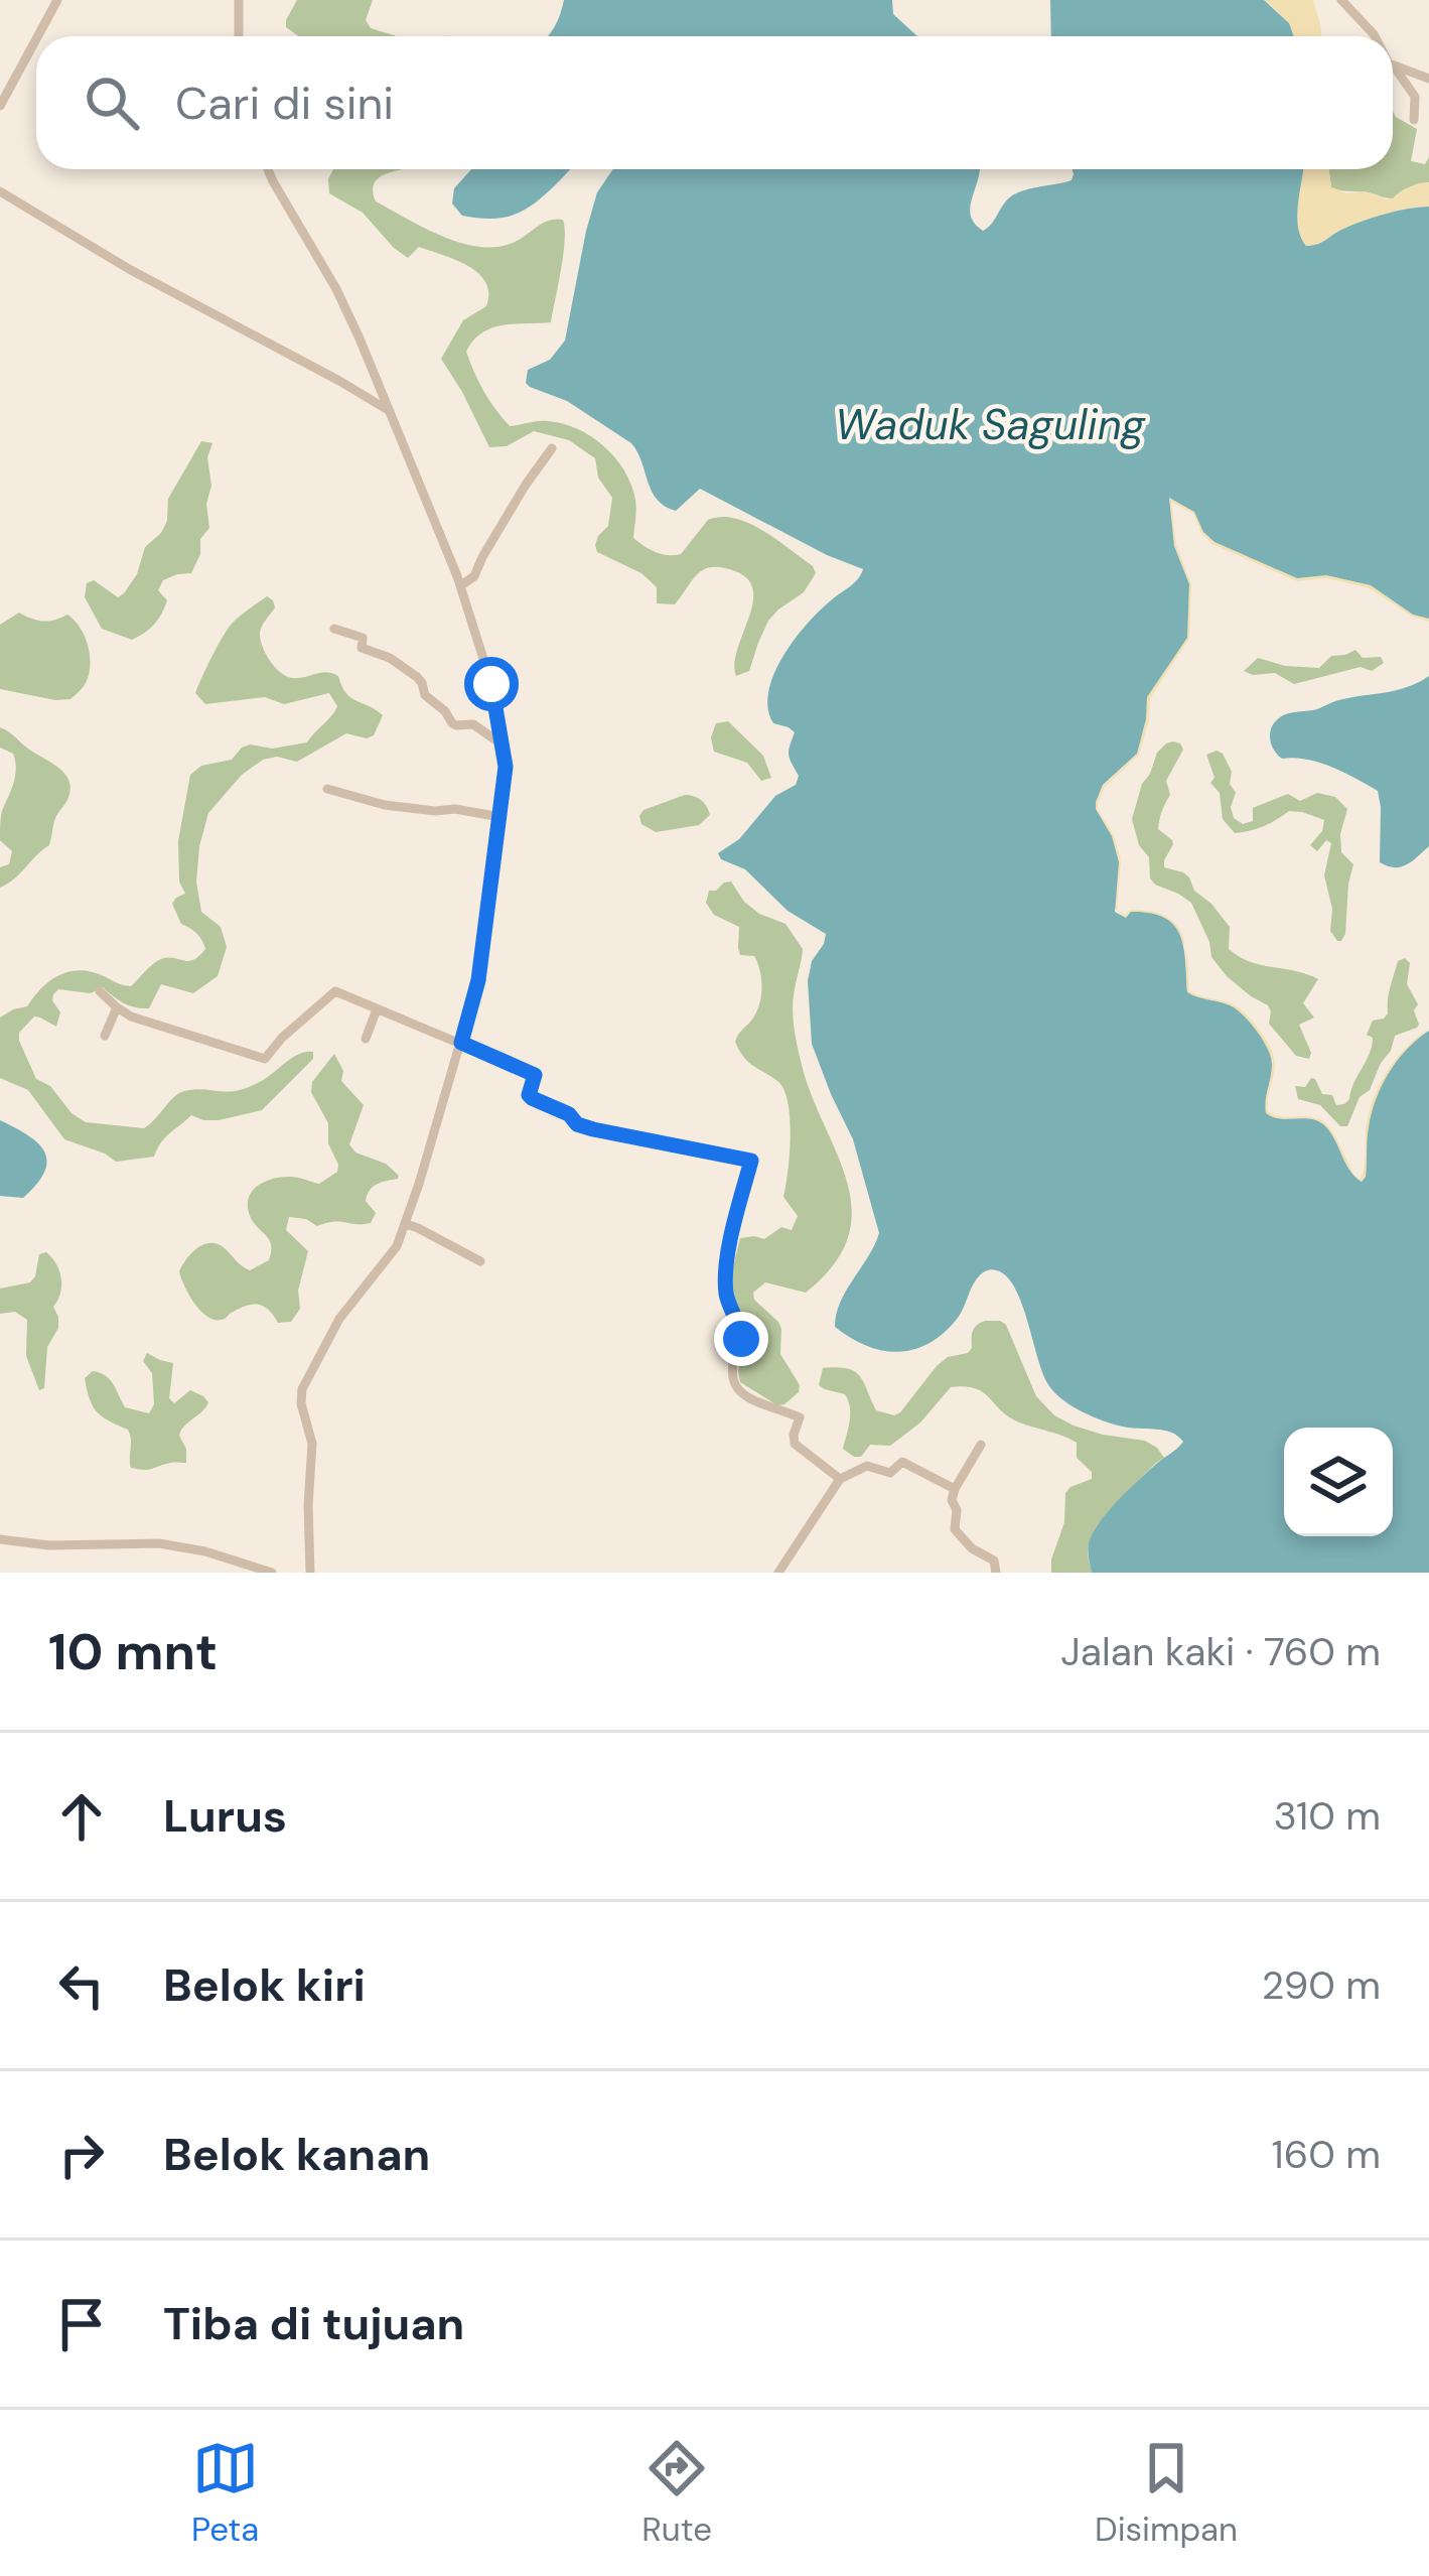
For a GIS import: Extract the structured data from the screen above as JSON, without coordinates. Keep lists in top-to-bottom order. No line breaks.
{"water":["Waduk Saguling"],"page":{"search":"Cari di sini","heading":["10 mnt","Jalan kaki · 760 m"],"list":[["Lurus","310 m"],["Belok kiri","290 m"],["Belok kanan","160 m"],"Tiba di tujuan"],"nav":["Peta","Rute","Disimpan"]}}
